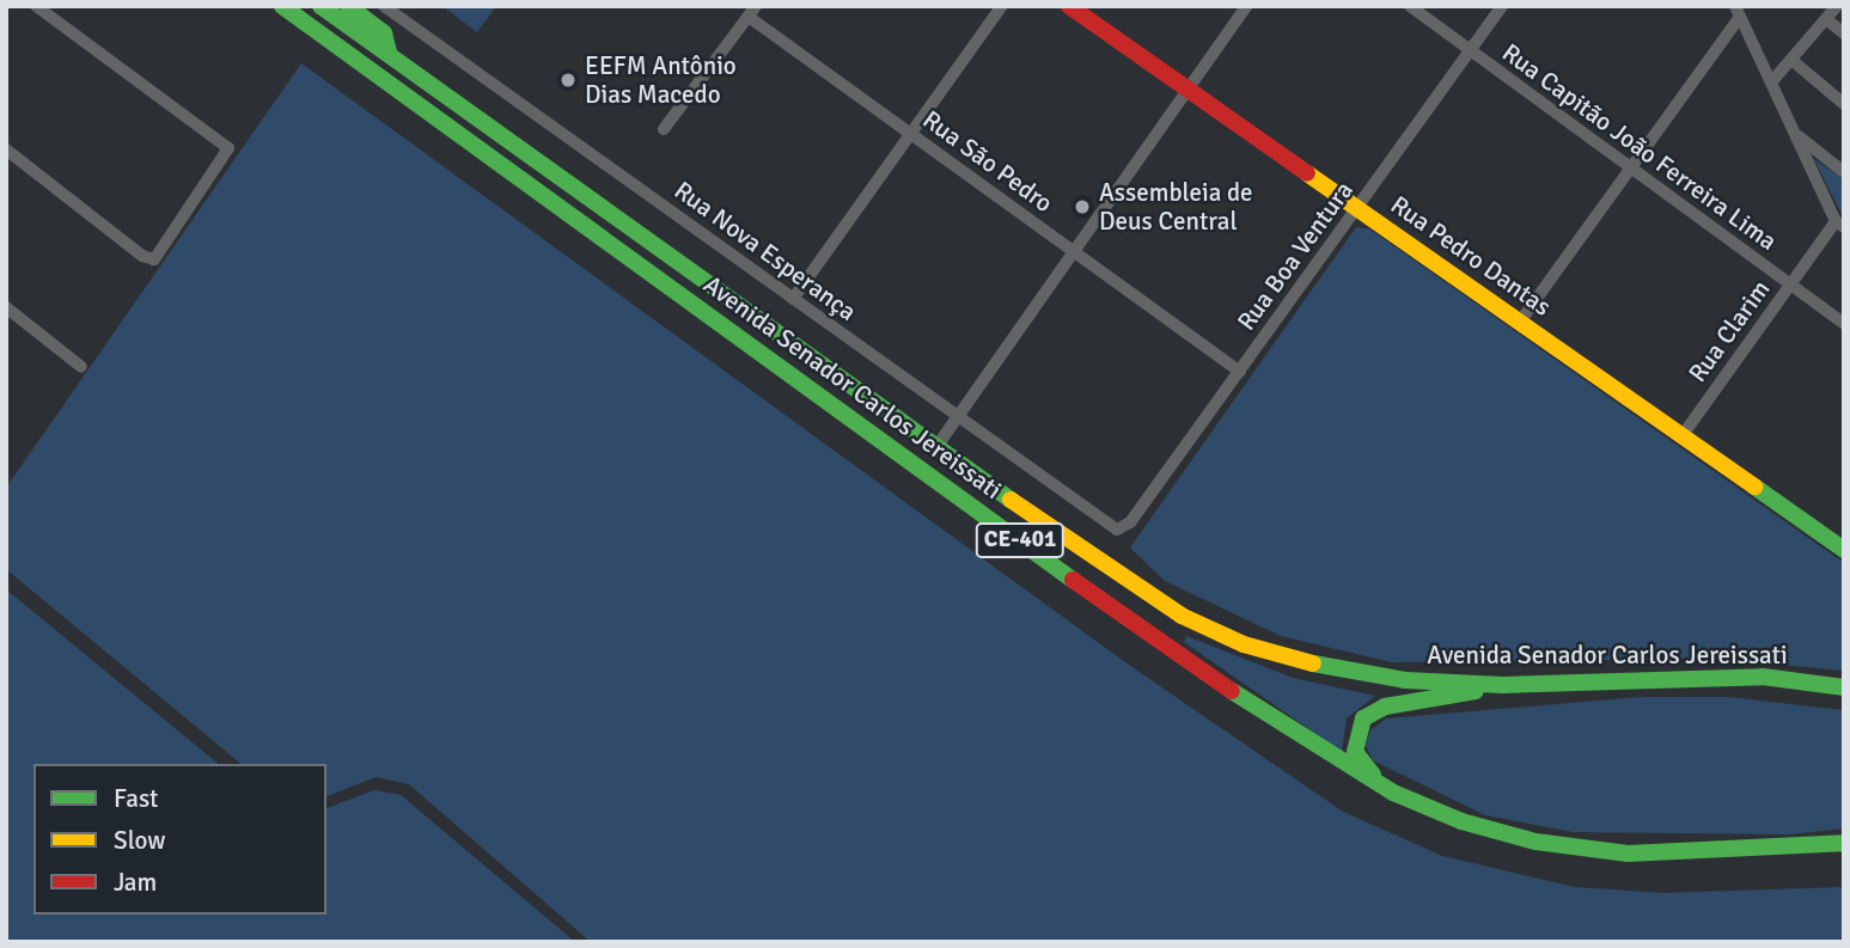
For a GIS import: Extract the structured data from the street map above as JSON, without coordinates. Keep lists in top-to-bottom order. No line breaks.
{"streets":{"main road":["Rua Pedro Dantas","Avenida Senador Carlos Jereissati","CE-401"],"street":["Rua Capitão João Ferreira Lima","Rua São Pedro","Rua Nova Esperança","Rua Boa Ventura","Rua Clarim"]},"crossings":[["Rua Capitão João Ferreira Lima","Rua Boa Ventura"],["Rua Capitão João Ferreira Lima","Rua Clarim"],["Rua São Pedro","Rua Boa Ventura"],["Rua Nova Esperança","Rua Boa Ventura"],["Rua Boa Ventura","Rua Pedro Dantas"],["Rua Pedro Dantas","Rua Clarim"]],"places":["EEFM Antônio Dias Macedo","Assembleia de Deus Central"],"legend":["Fast","Slow","Jam"]}
